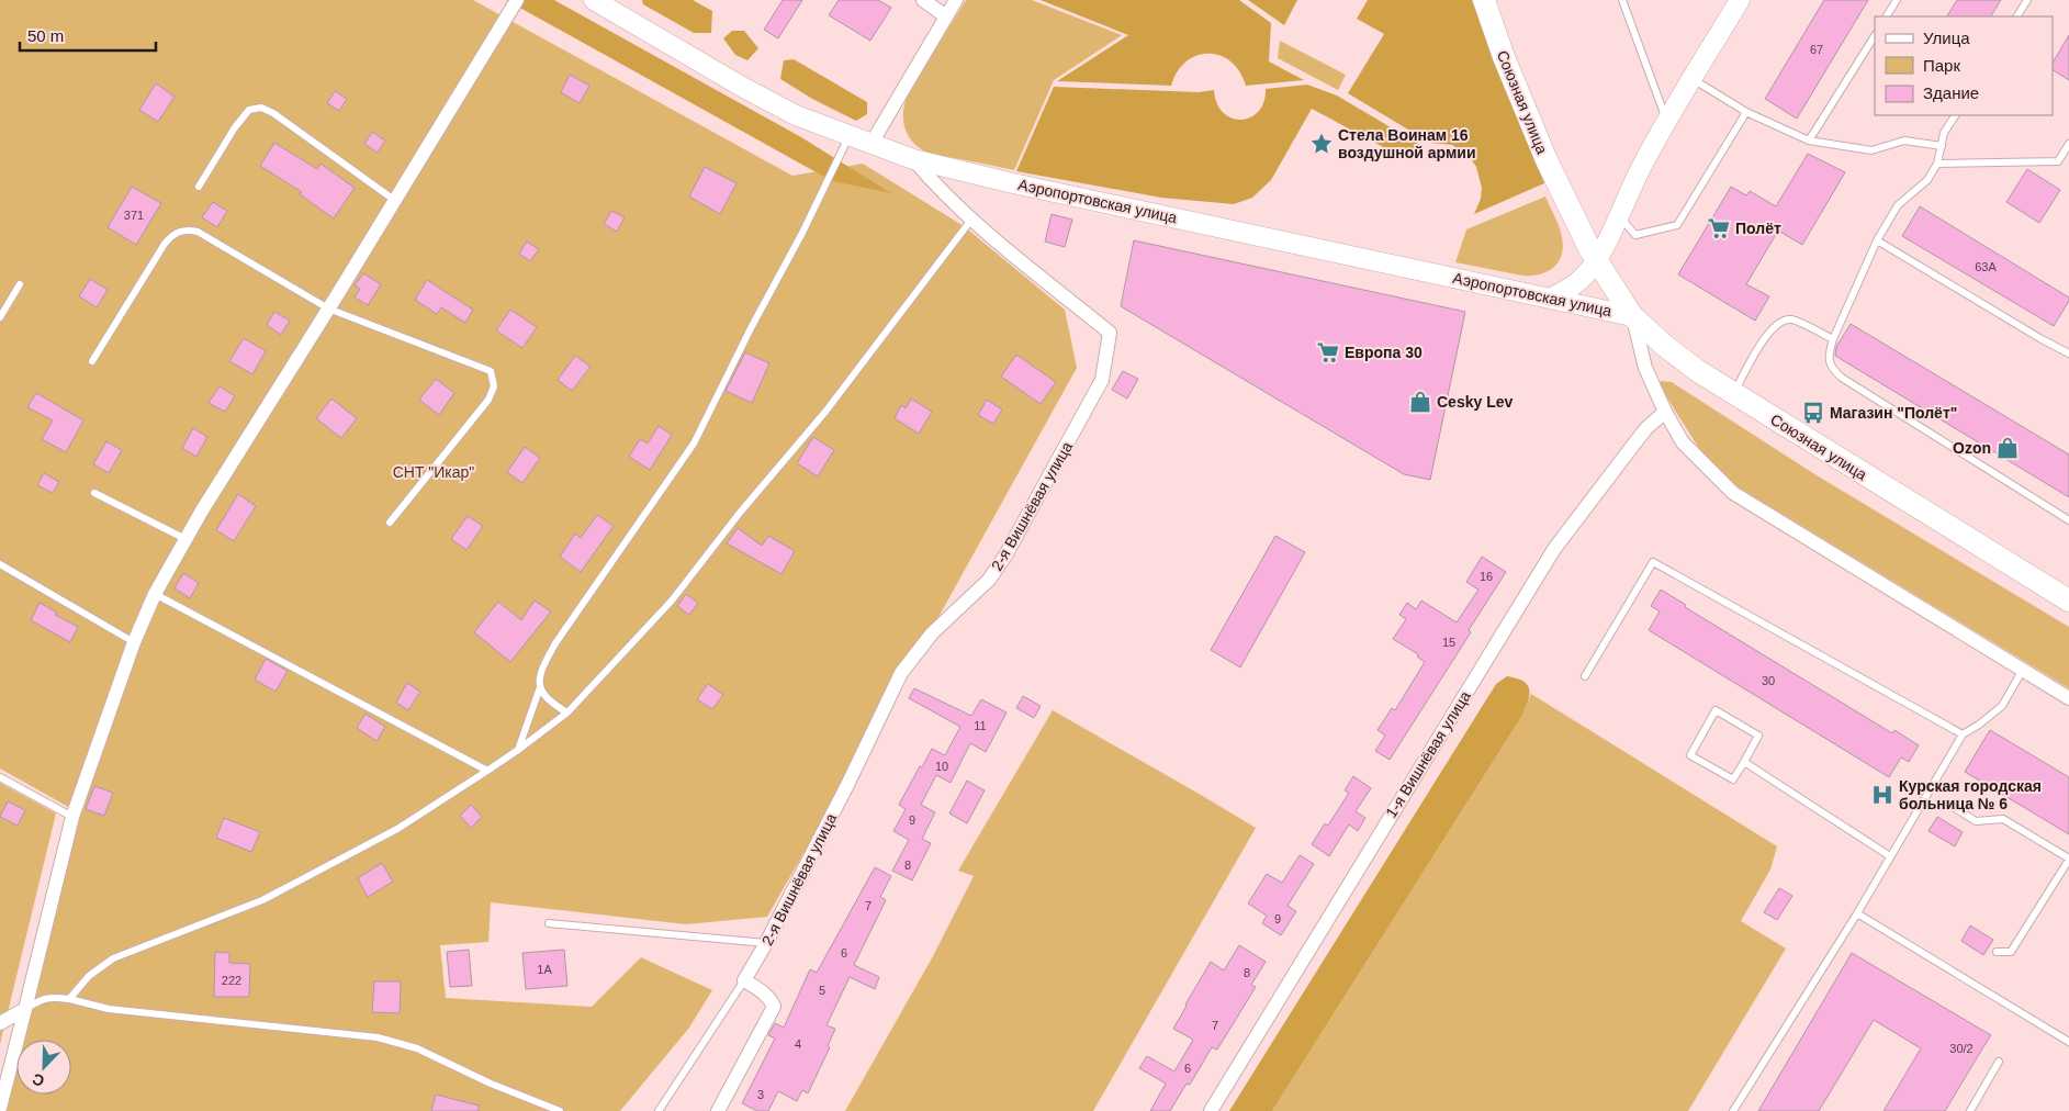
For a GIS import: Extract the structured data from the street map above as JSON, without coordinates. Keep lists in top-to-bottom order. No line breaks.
{"streets":{"main road":["Союзная улица"],"street":["Аэропортовская улица","2-я Вишнёвая улица","1-я Вишнёвая улица"]},"crossings":[["Союзная улица","Аэропортовская улица"],["Аэропортовская улица","2-я Вишнёвая улица"]],"parks":["СНТ \"Икар\""],"places":{"place":["Стела Воинам 16 воздушной армии"],"supermarket":["Полёт","Европа 30"],"shop":["Cesky Lev","Ozon"],"bus stop":["Магазин \"Полёт\""],"hospital":["Курская городская больница № 6"]},"house_numbers":["67","371","63А","16","15","30","11","10","9","8","7","9","6","1А","8","222","5","7","4","30/2","6","3"],"legend":["Улица","Парк","Здание"],"scale_bar":"50 m","north":"bottom left"}
